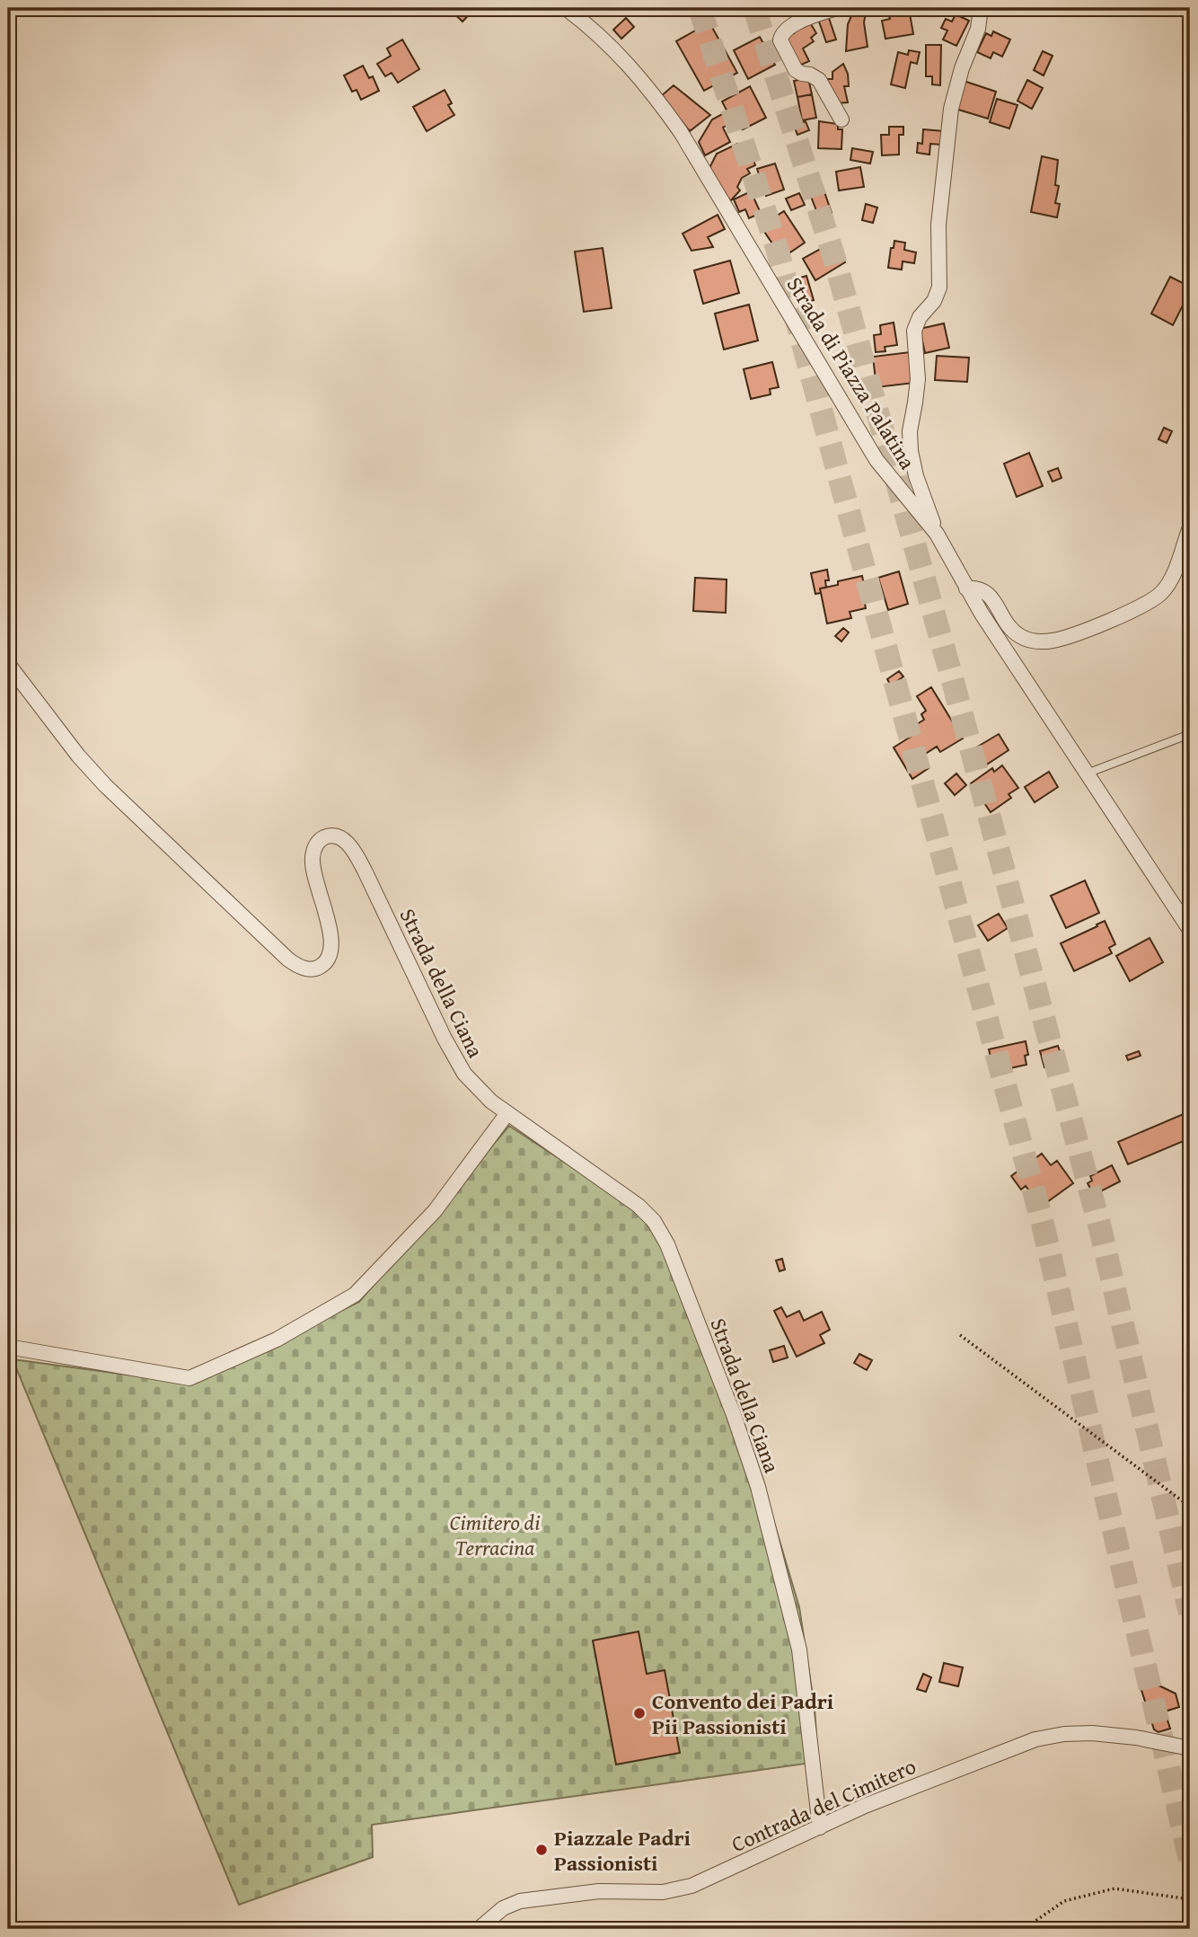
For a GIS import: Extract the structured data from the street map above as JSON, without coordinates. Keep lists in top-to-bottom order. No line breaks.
{"streets":{"street":["Strada di Piazza Palatina","Strada della Ciana","Contrada del Cimitero"]},"crossings":[["Strada della Ciana","Contrada del Cimitero"]],"parks":["Cimitero di Terracina"],"places":["Convento dei Padri Pii Passionisti","Piazzale Padri Passionisti"]}
